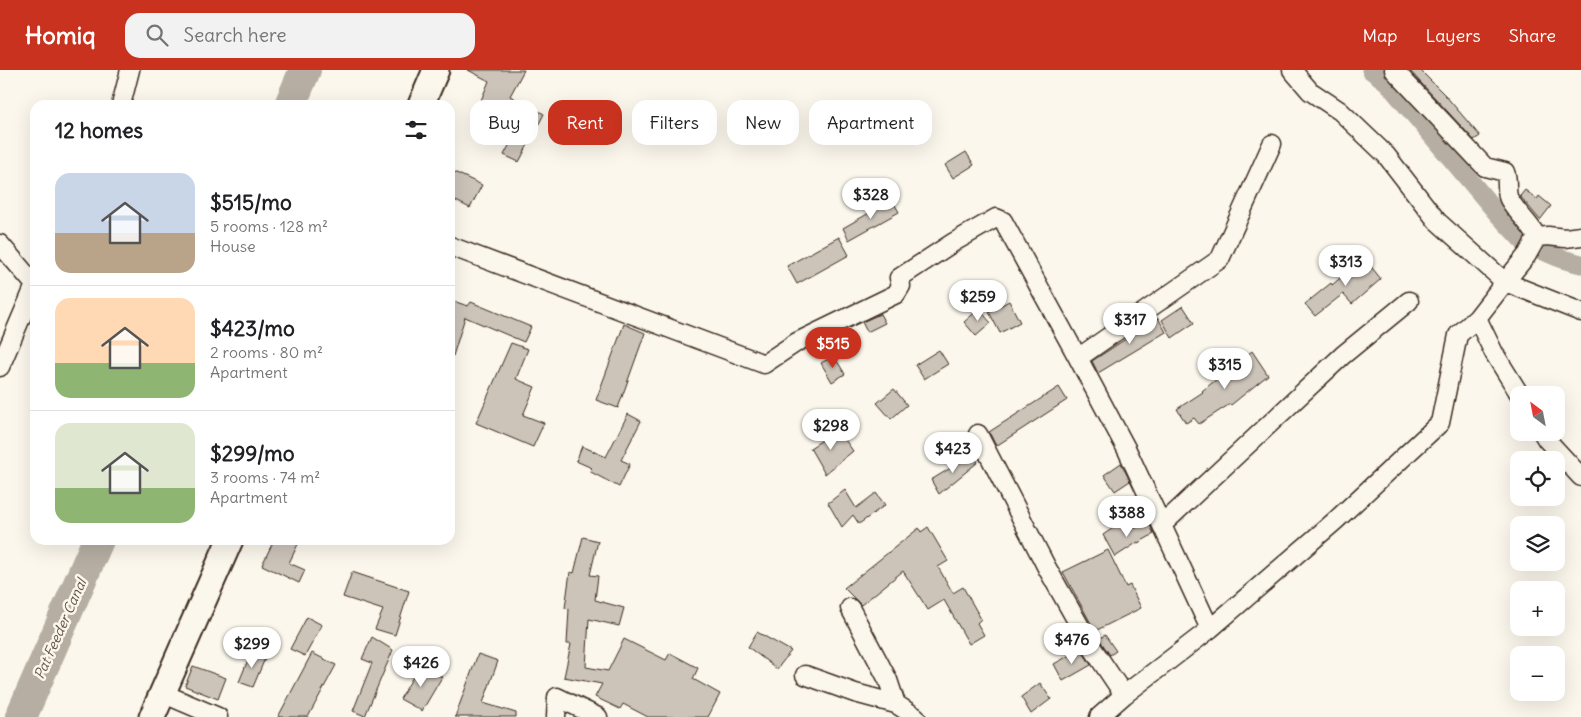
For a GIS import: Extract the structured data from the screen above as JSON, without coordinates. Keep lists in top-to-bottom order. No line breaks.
{"water":["Pat Feeder Canal"],"north":"top left","page":{"header":"Homiq","search":"Search here","nav":["Map","Layers","Share"],"chip":["Buy","Rent","Filters","New","Apartment"],"heading":"12 homes","list":[{"name":"$515/mo","note":"5 rooms · 128 m² · House"},{"name":"$423/mo","note":"2 rooms · 80 m² · Apartment"},{"name":"$299/mo","note":"3 rooms · 74 m² · Apartment"}],"price":["$328","$313","$259","$317","$515","$315","$298","$423","$388","$476","$299","$426"],"map_buttons":["+","−"]}}
